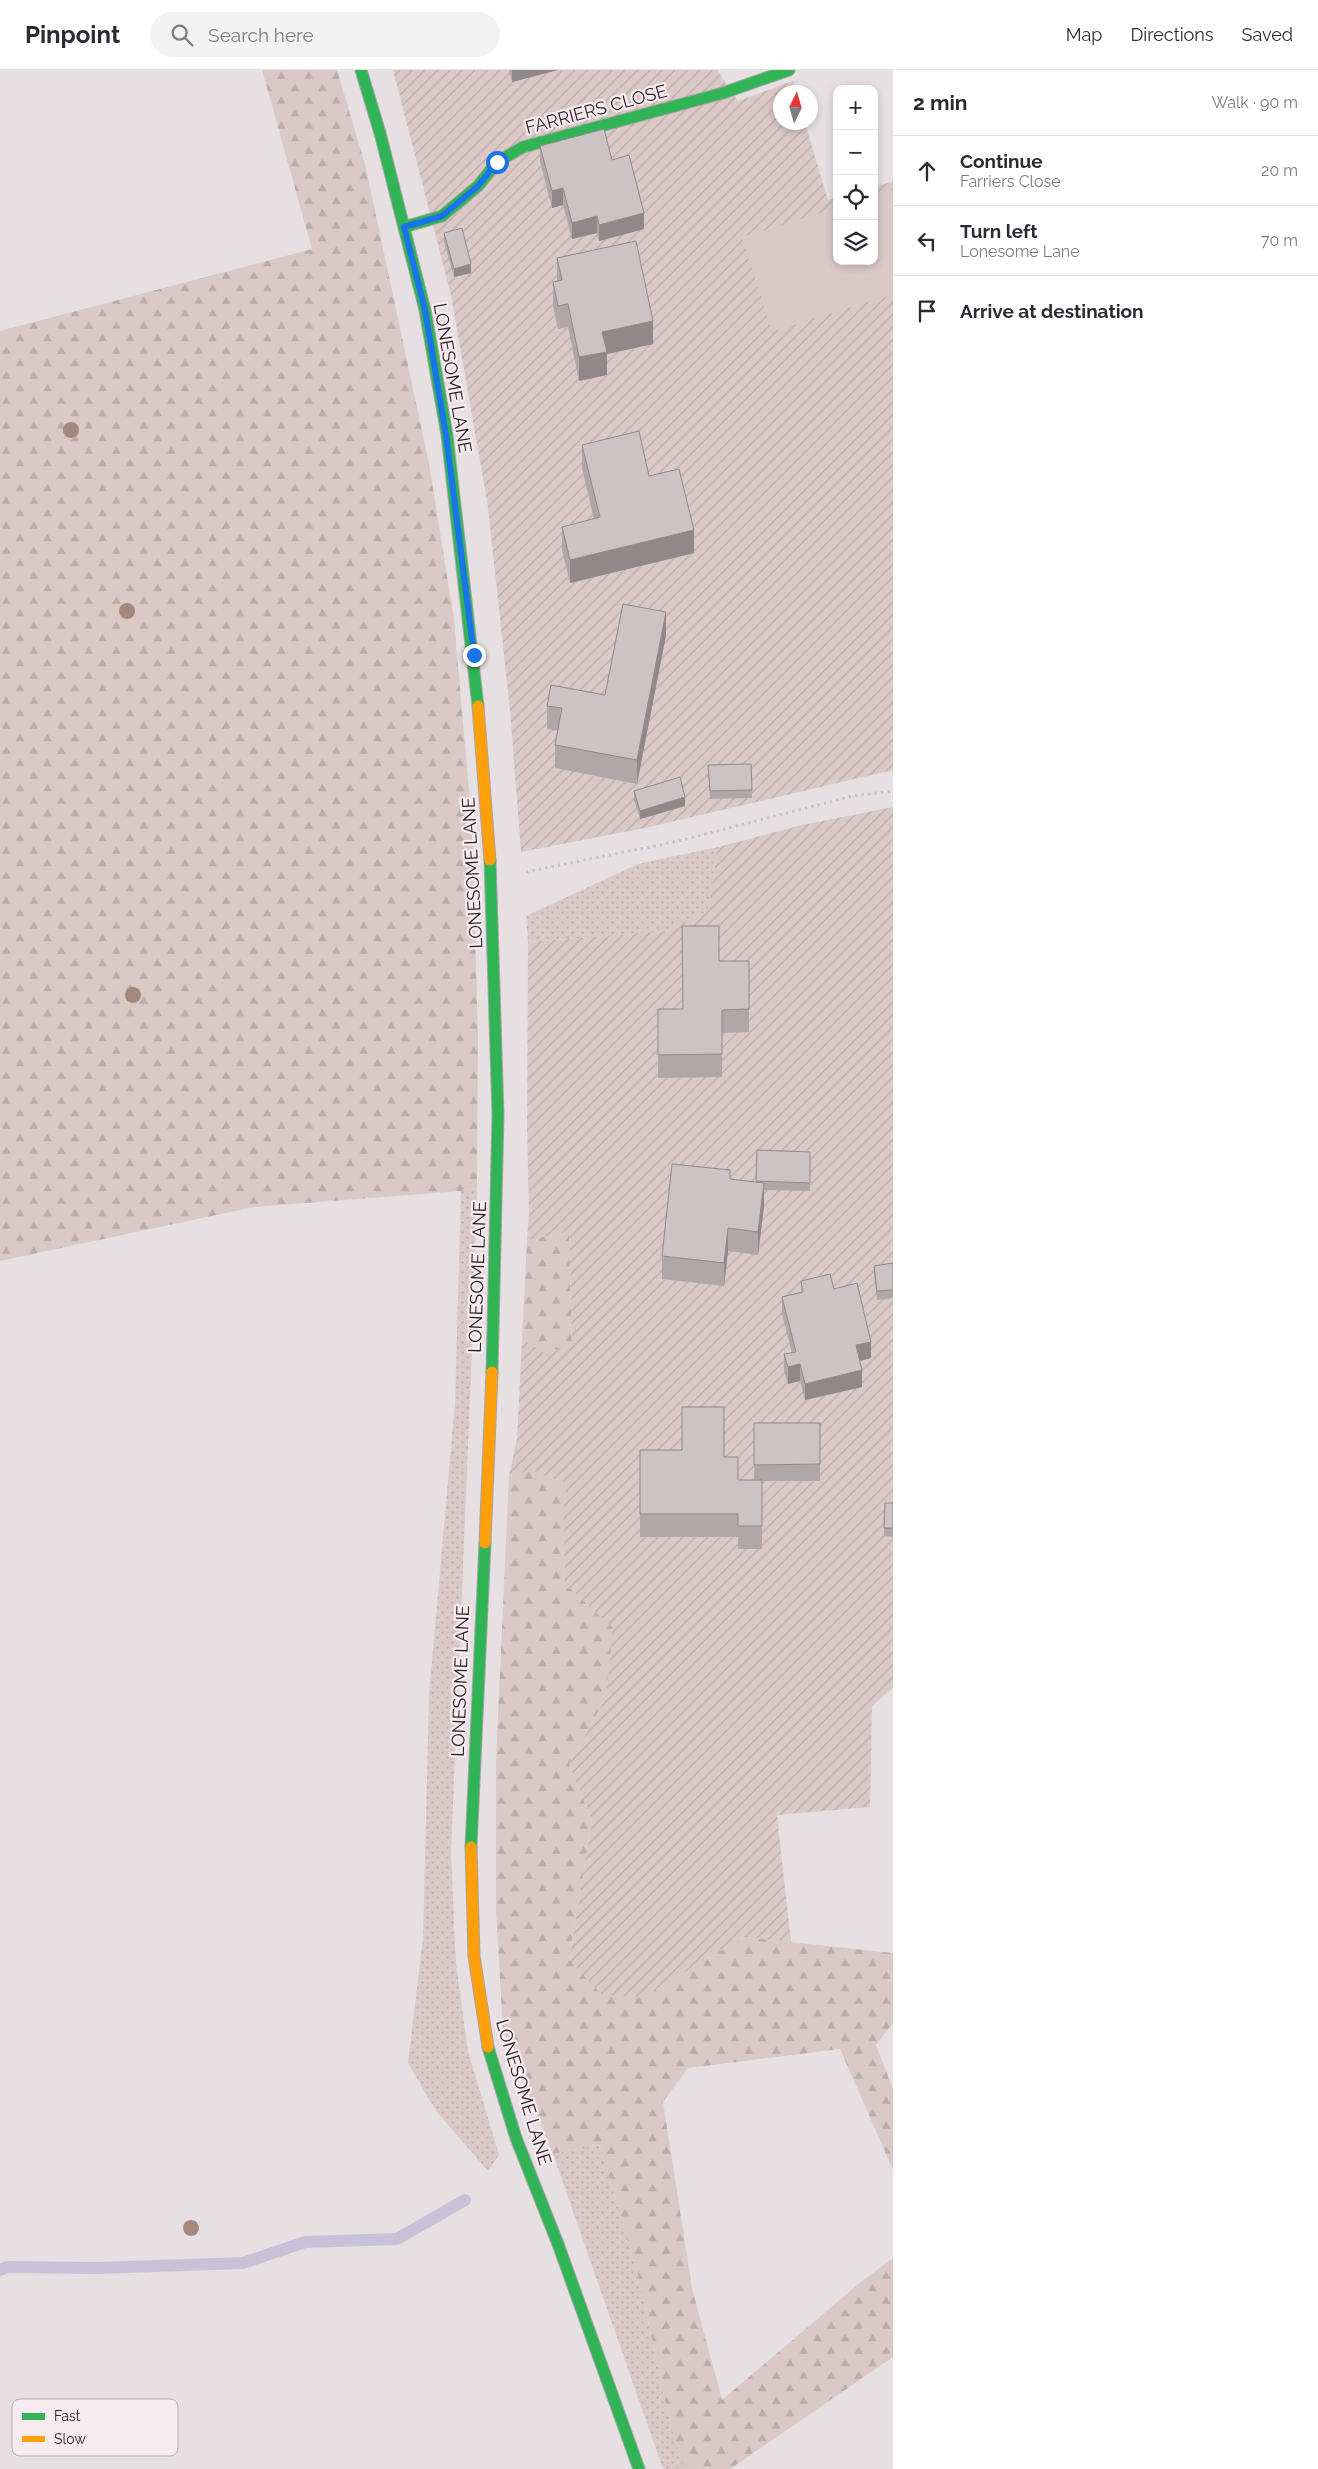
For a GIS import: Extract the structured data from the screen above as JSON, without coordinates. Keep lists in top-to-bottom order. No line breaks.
{"streets":{"street":["FARRIERS CLOSE","LONESOME LANE"]},"crossings":[["FARRIERS CLOSE","LONESOME LANE"]],"legend":["Fast","Slow"],"north":"top","page":{"header":"Pinpoint","search":"Search here","nav":["Map","Directions","Saved"],"heading":["2 min","Walk · 90 m"],"map_buttons":["+","−"],"list":[["Continue","Farriers Close","20 m"],["Turn left","Lonesome Lane","70 m"],"Arrive at destination"]}}
